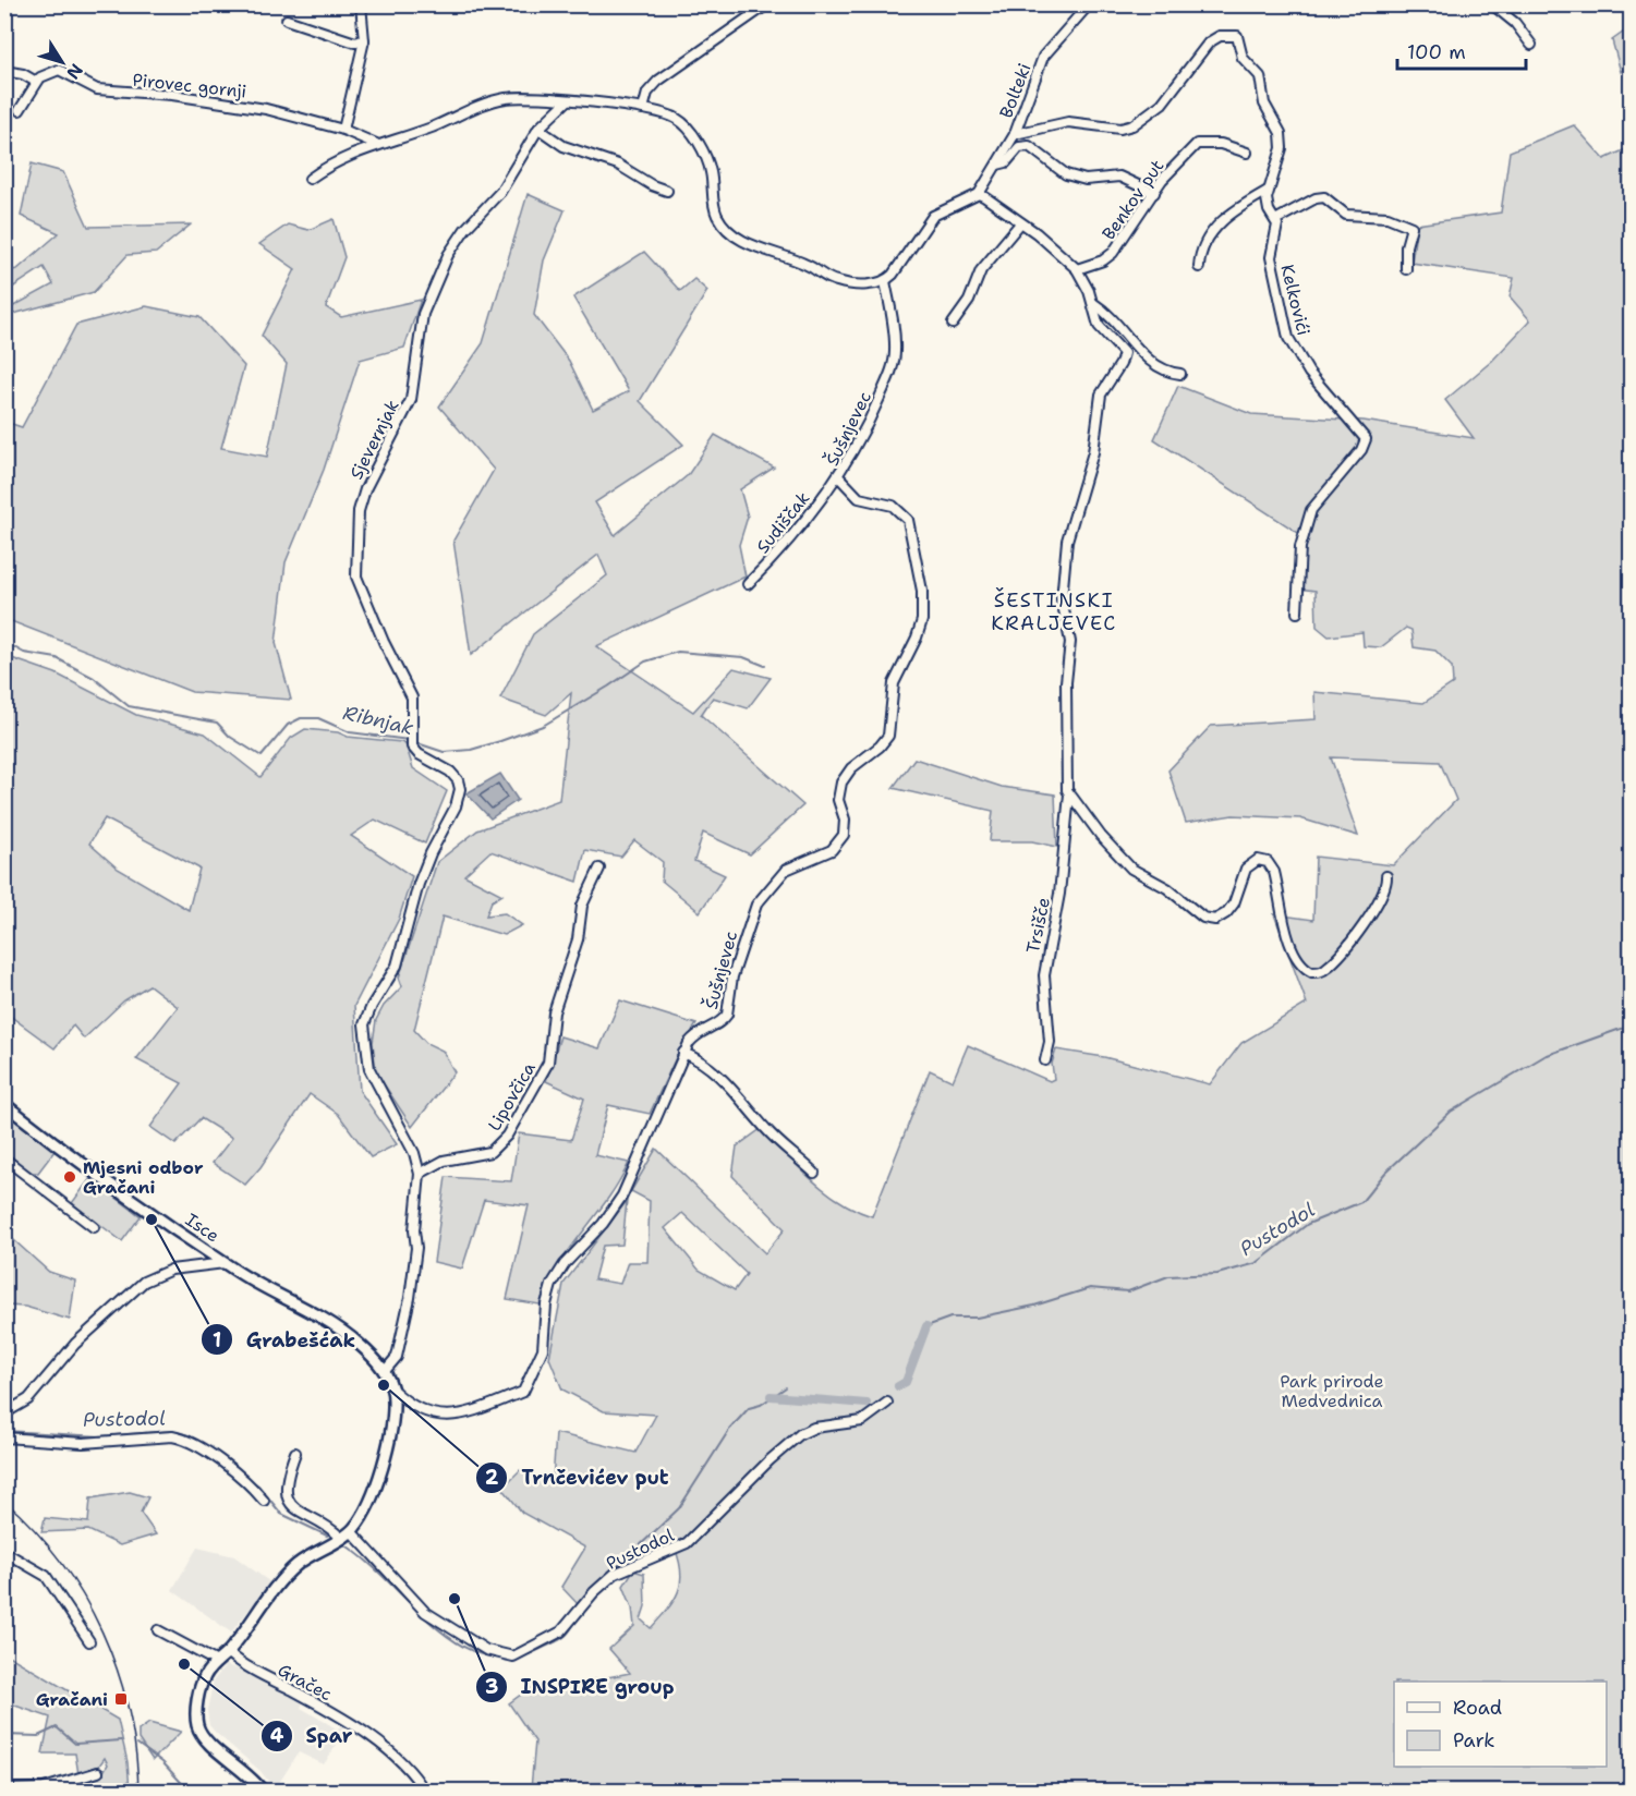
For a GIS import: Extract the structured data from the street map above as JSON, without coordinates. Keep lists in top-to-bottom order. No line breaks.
{"streets":{"street":["Pirovec gornji","Bolteki","Benkov put","Kelkovići","Šušnjevec","Sjevernjak","Sudiščak","Trsišče","Lipovčica","Isce","Pustodol","Gračec"]},"crossings":[["Šušnjevec","Sudiščak"],["Sjevernjak","Lipovčica"]],"districts":["ŠESTINSKI KRALJEVEC"],"water":["Ribnjak","Pustodol"],"parks":["Park prirode Medvednica"],"places":{"other":["Mjesni odbor Gračani","Grabešćak","Trnčevićev put","INSPIRE group","Spar"],"transit":["Gračani"]},"legend":["Road","Park"],"scale_bar":"100 m","north":"bottom right"}
